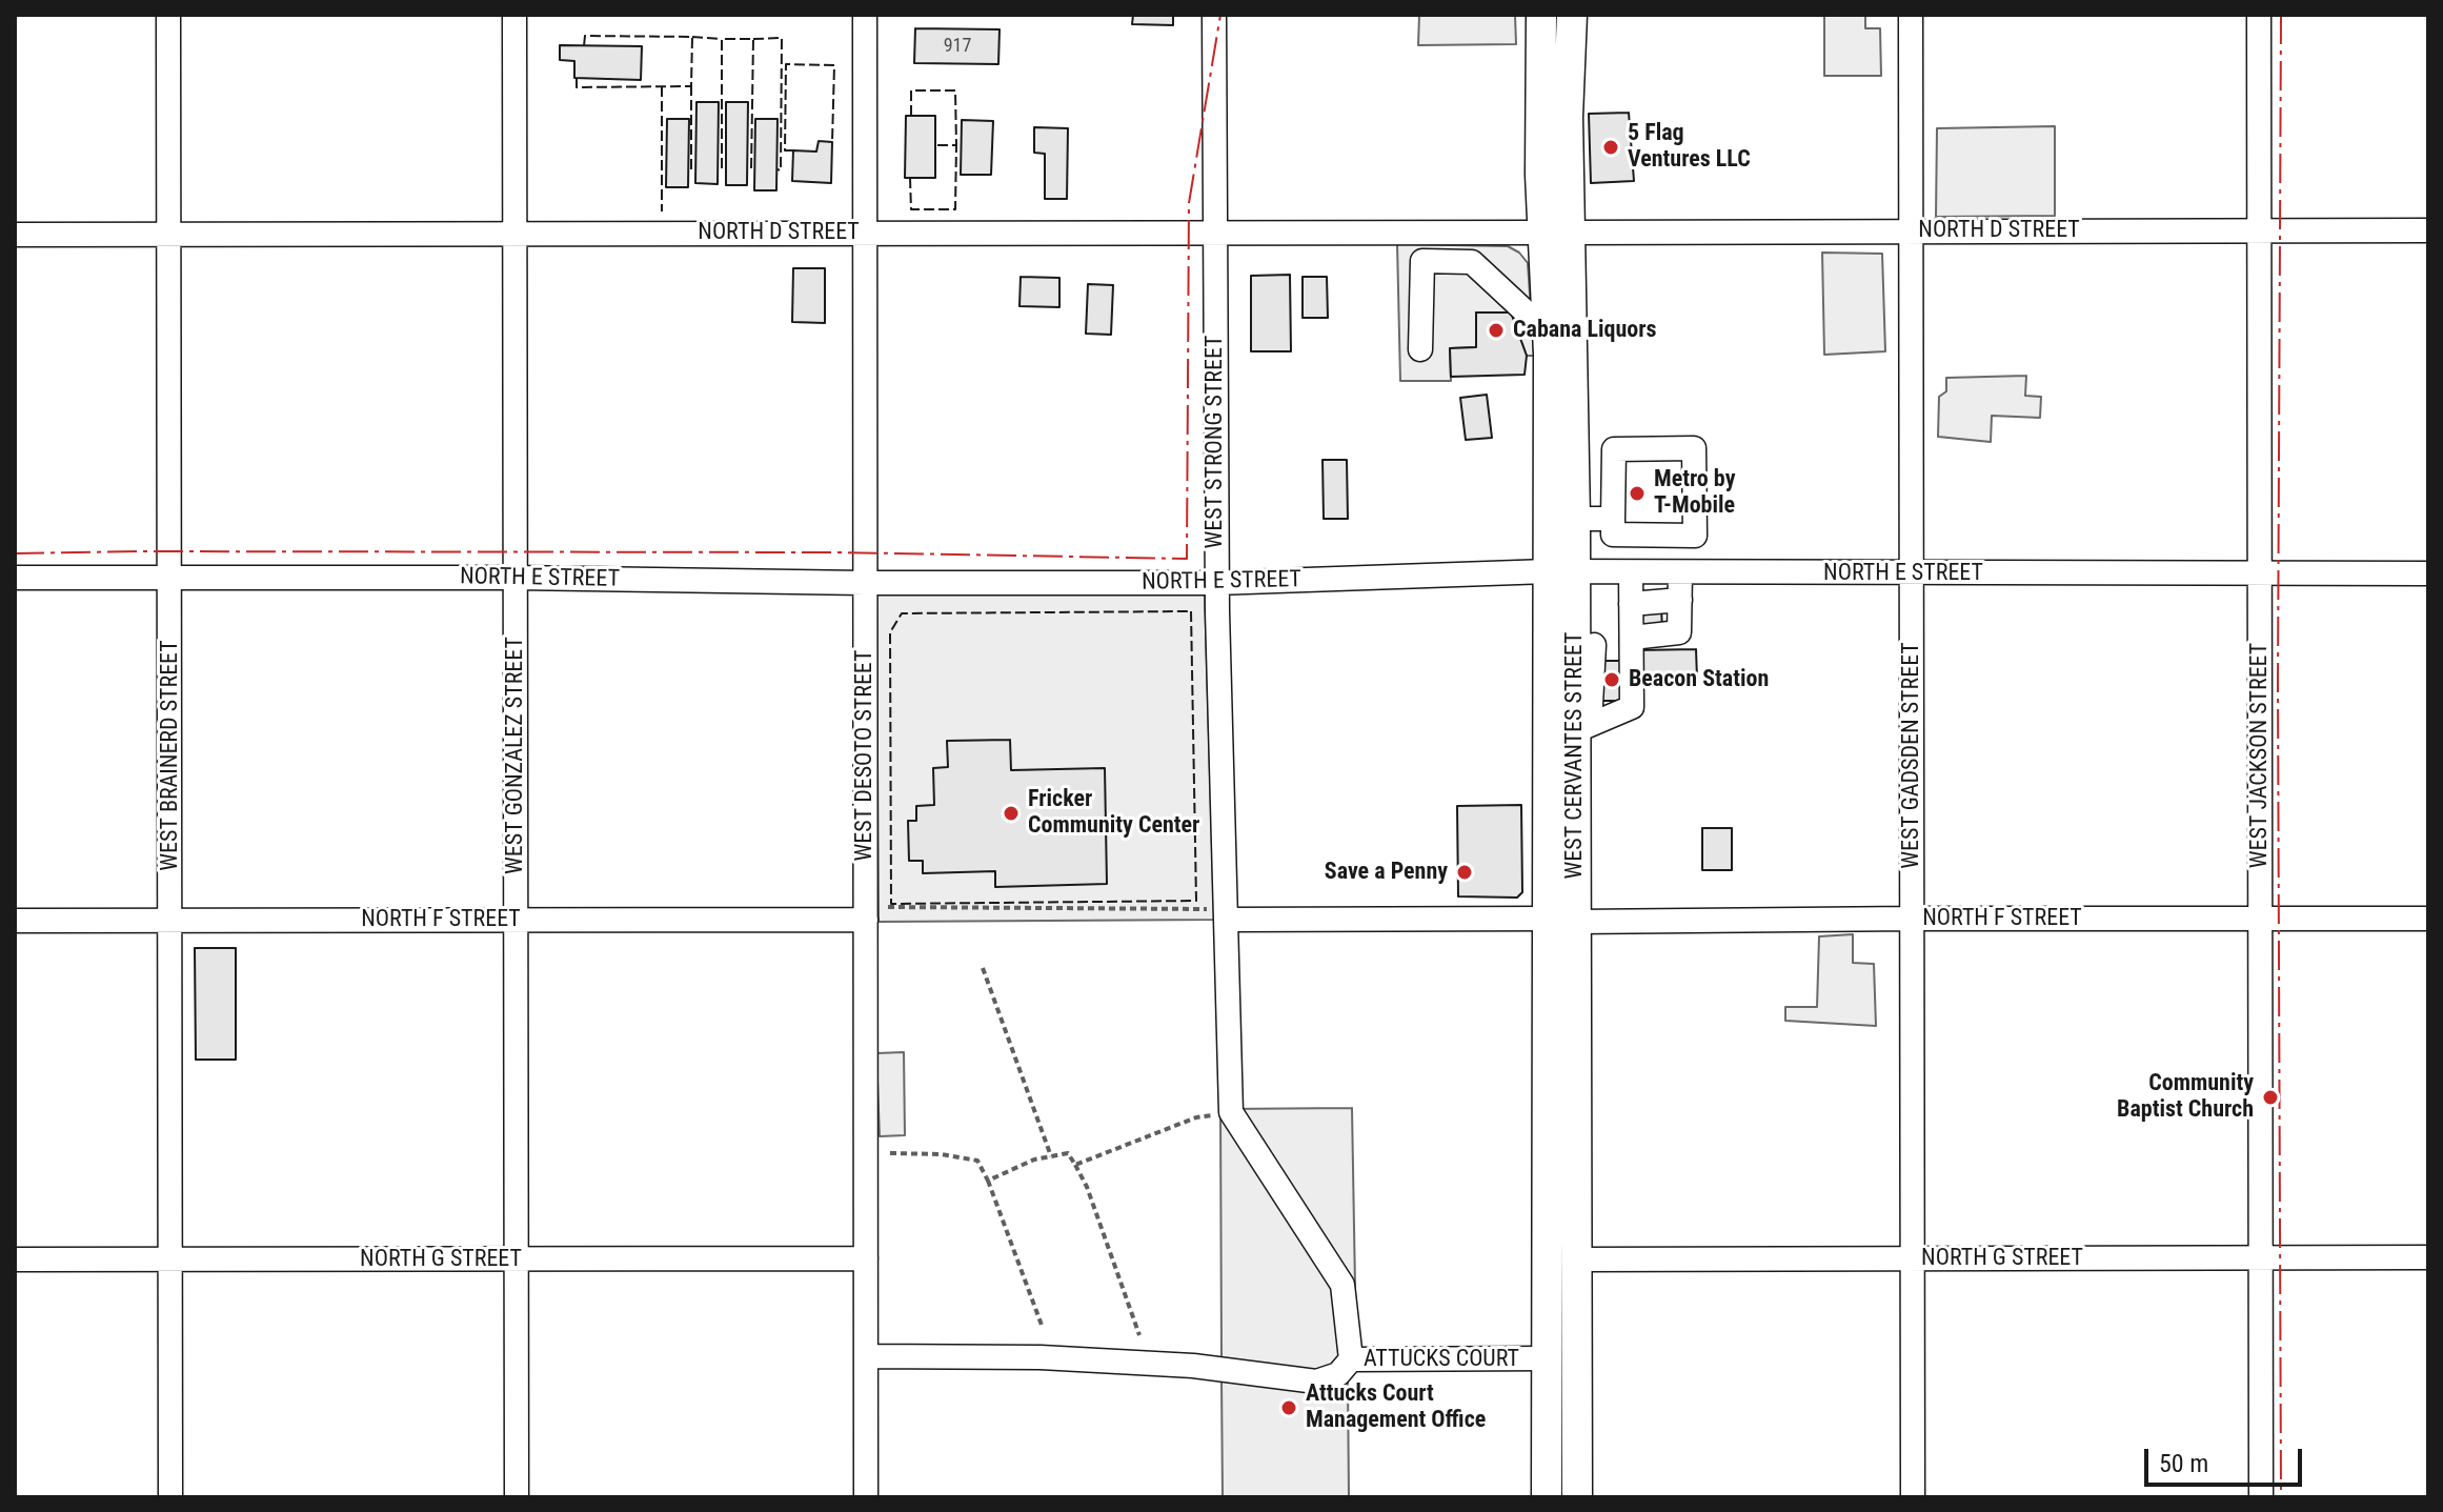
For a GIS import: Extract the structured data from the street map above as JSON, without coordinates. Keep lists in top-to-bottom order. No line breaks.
{"streets":{"main road":["WEST CERVANTES STREET"],"street":["NORTH D STREET","WEST STRONG STREET","NORTH E STREET","WEST BRAINERD STREET","WEST GONZALEZ STREET","WEST DESOTO STREET","WEST GADSDEN STREET","WEST JACKSON STREET","NORTH F STREET","NORTH G STREET","ATTUCKS COURT"]},"crossings":[["NORTH D STREET","WEST STRONG STREET"],["NORTH D STREET","WEST BRAINERD STREET"],["NORTH D STREET","WEST GONZALEZ STREET"],["NORTH D STREET","WEST DESOTO STREET"],["NORTH D STREET","WEST CERVANTES STREET"],["NORTH D STREET","WEST GADSDEN STREET"],["NORTH D STREET","WEST JACKSON STREET"],["WEST STRONG STREET","NORTH E STREET"],["WEST STRONG STREET","NORTH F STREET"],["NORTH E STREET","WEST BRAINERD STREET"],["NORTH E STREET","WEST GONZALEZ STREET"],["NORTH E STREET","WEST DESOTO STREET"],["NORTH E STREET","WEST CERVANTES STREET"],["NORTH E STREET","WEST GADSDEN STREET"],["NORTH E STREET","WEST JACKSON STREET"],["WEST BRAINERD STREET","NORTH F STREET"],["WEST BRAINERD STREET","NORTH G STREET"],["WEST GONZALEZ STREET","NORTH F STREET"],["WEST GONZALEZ STREET","NORTH G STREET"],["WEST DESOTO STREET","NORTH F STREET"],["WEST DESOTO STREET","NORTH G STREET"],["WEST DESOTO STREET","ATTUCKS COURT"],["WEST CERVANTES STREET","NORTH F STREET"],["WEST CERVANTES STREET","NORTH G STREET"],["WEST CERVANTES STREET","ATTUCKS COURT"],["WEST GADSDEN STREET","NORTH F STREET"],["WEST GADSDEN STREET","NORTH G STREET"],["WEST JACKSON STREET","NORTH F STREET"],["WEST JACKSON STREET","NORTH G STREET"]],"places":["5 Flag Ventures LLC","Cabana Liquors","Metro by T-Mobile","Beacon Station","Fricker Community Center","Save a Penny","Community Baptist Church","Attucks Court Management Office"],"house_numbers":["917"],"scale_bar":"50 m"}
